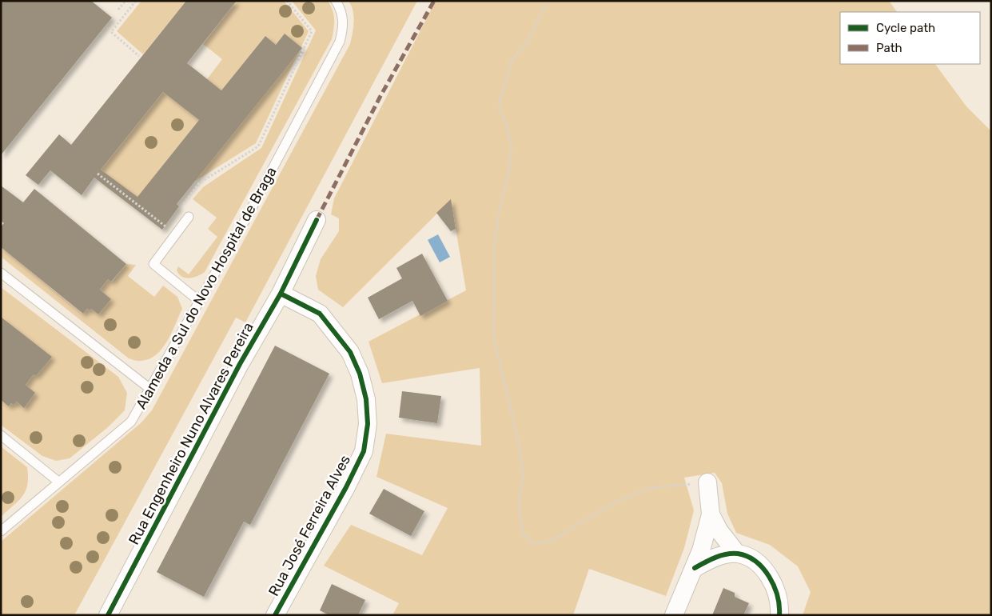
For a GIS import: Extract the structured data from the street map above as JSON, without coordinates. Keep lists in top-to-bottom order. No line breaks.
{"streets":{"street":["Rua Engenheiro Nuno Alvares Pereira","Rua José Ferreira Alves"],"lane":["Alameda a Sul do Novo Hospital de Braga"]},"crossings":[["Rua Engenheiro Nuno Alvares Pereira","Rua José Ferreira Alves"]],"legend":["Cycle path","Path"]}
